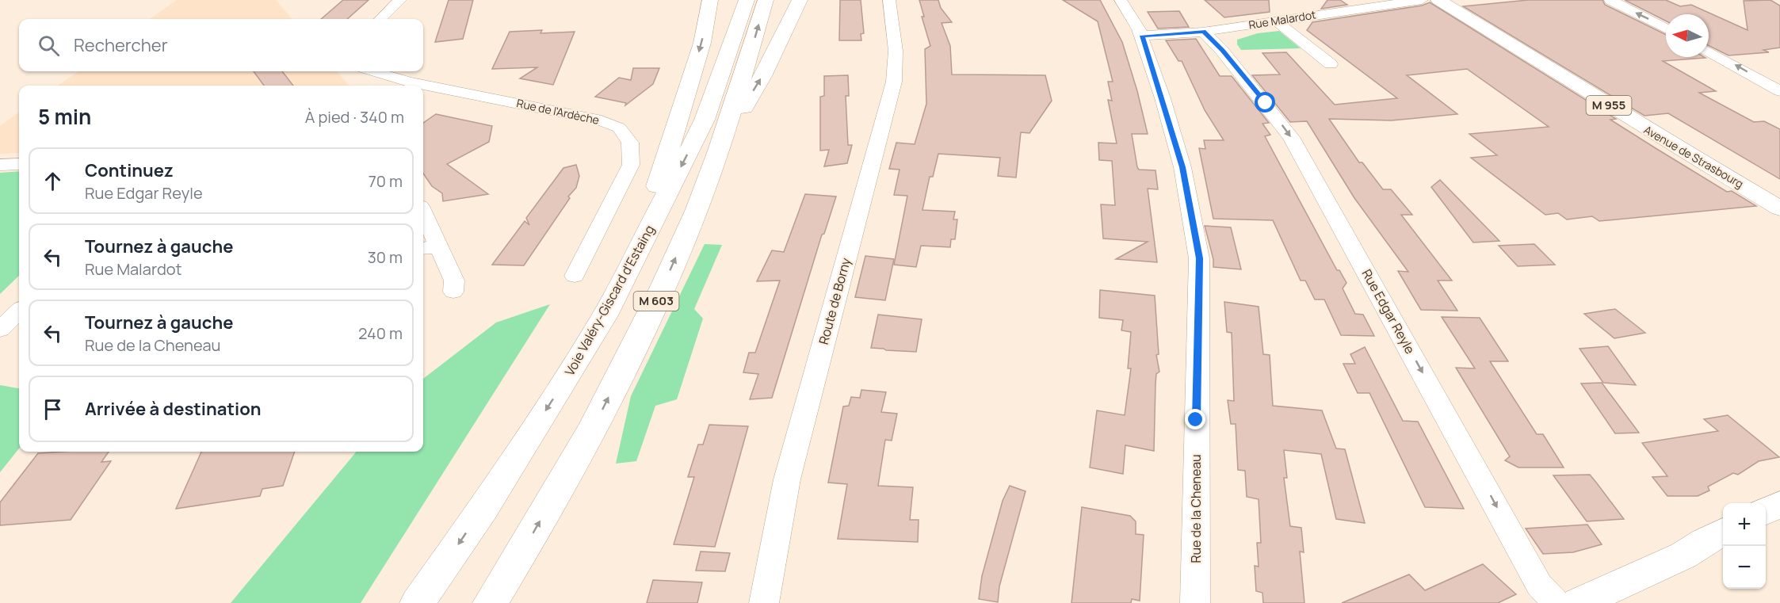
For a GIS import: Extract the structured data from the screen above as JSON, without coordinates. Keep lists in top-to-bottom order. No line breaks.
{"streets":{"main road":["M 955","Avenue de Strasbourg","Voie Valéry-Giscard d'Estaing","M 603"],"street":["Rue Malardot","Rue de l'Ardèche","Route de Borny","Rue Edgar Reyle","Rue de la Cheneau"]},"crossings":[["Rue Malardot","Rue Edgar Reyle"],["Rue Malardot","Rue de la Cheneau"]],"one_way":["Rue Edgar Reyle"],"north":"left","page":{"search":"Rechercher","heading":["5 min","À pied · 340 m"],"list":[["Continuez","Rue Edgar Reyle","70 m"],["Tournez à gauche","Rue Malardot","30 m"],["Tournez à gauche","Rue de la Cheneau","240 m"],"Arrivée à destination"],"map_buttons":["+","−"]}}
